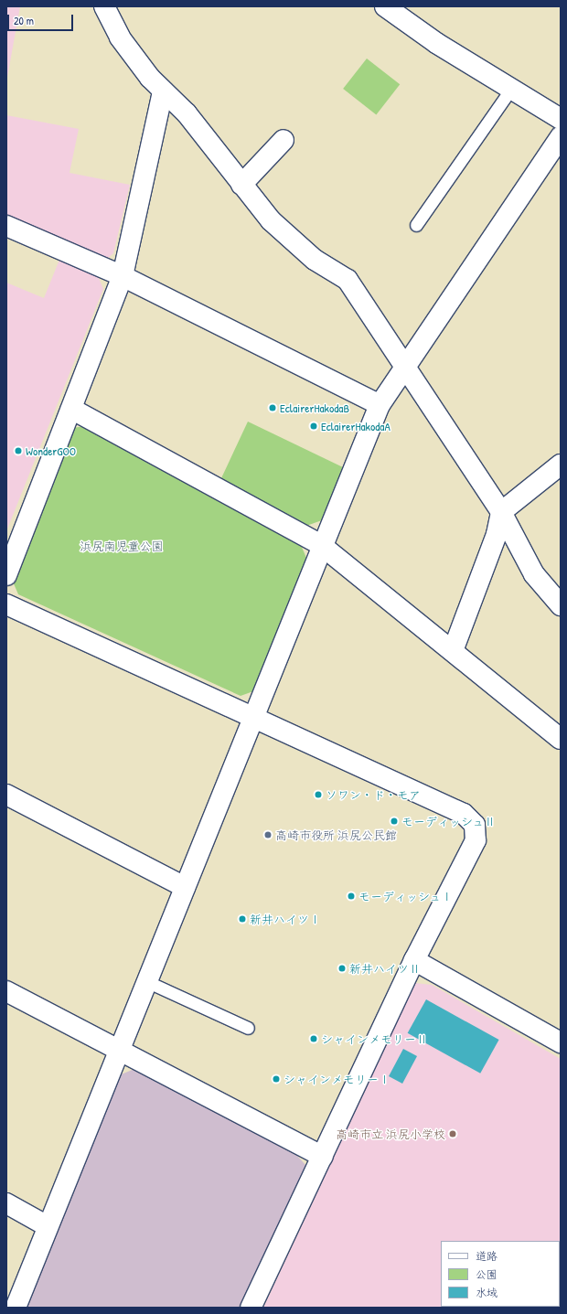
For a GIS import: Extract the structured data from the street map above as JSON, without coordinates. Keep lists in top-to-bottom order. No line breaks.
{"parks":["浜尻南児童公園"],"places":["EclairerHakodaB","EclairerHakodaA","WonderGOO","ソワン・ド・モア","モーディッシュⅡ","高崎市役所 浜尻公民館","モーディッシュⅠ","新井ハイツⅠ","新井ハイツⅡ","シャインメモリーⅡ","シャインメモリーⅠ","高崎市立 浜尻小学校"],"legend":["道路","公園","水域"],"scale_bar":"20 m"}
